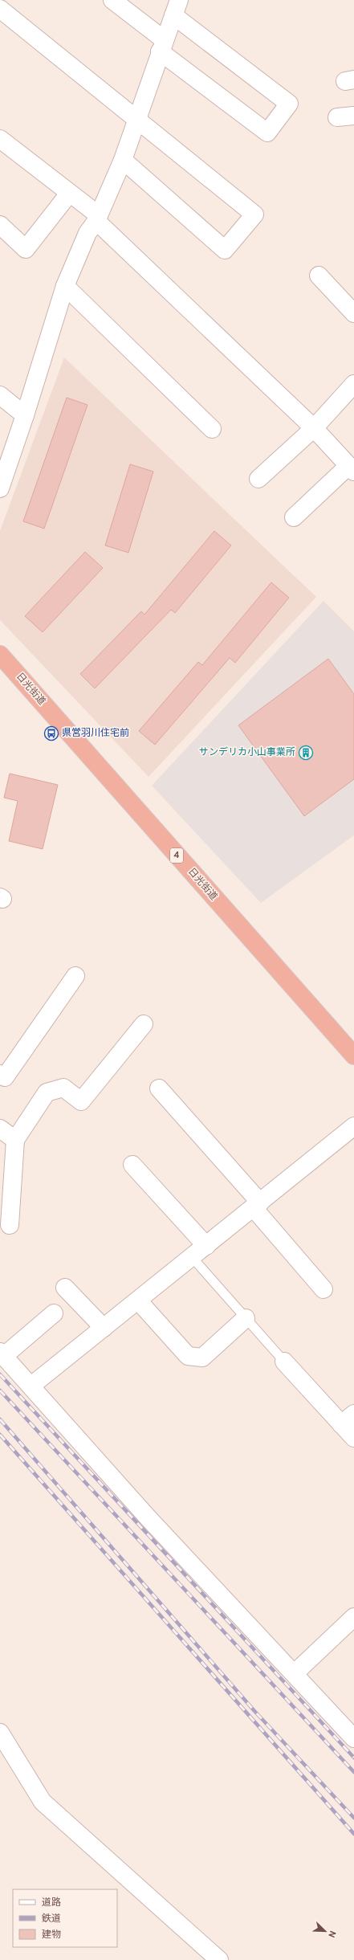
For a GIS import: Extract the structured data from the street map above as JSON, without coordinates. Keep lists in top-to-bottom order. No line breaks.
{"streets":{"highway":["日光街道","4"]},"places":{"bus stop":["県営羽川住宅前"],"building":["サンデリカ小山事業所"]},"legend":["道路","鉄道","建物"],"north":"bottom right"}
